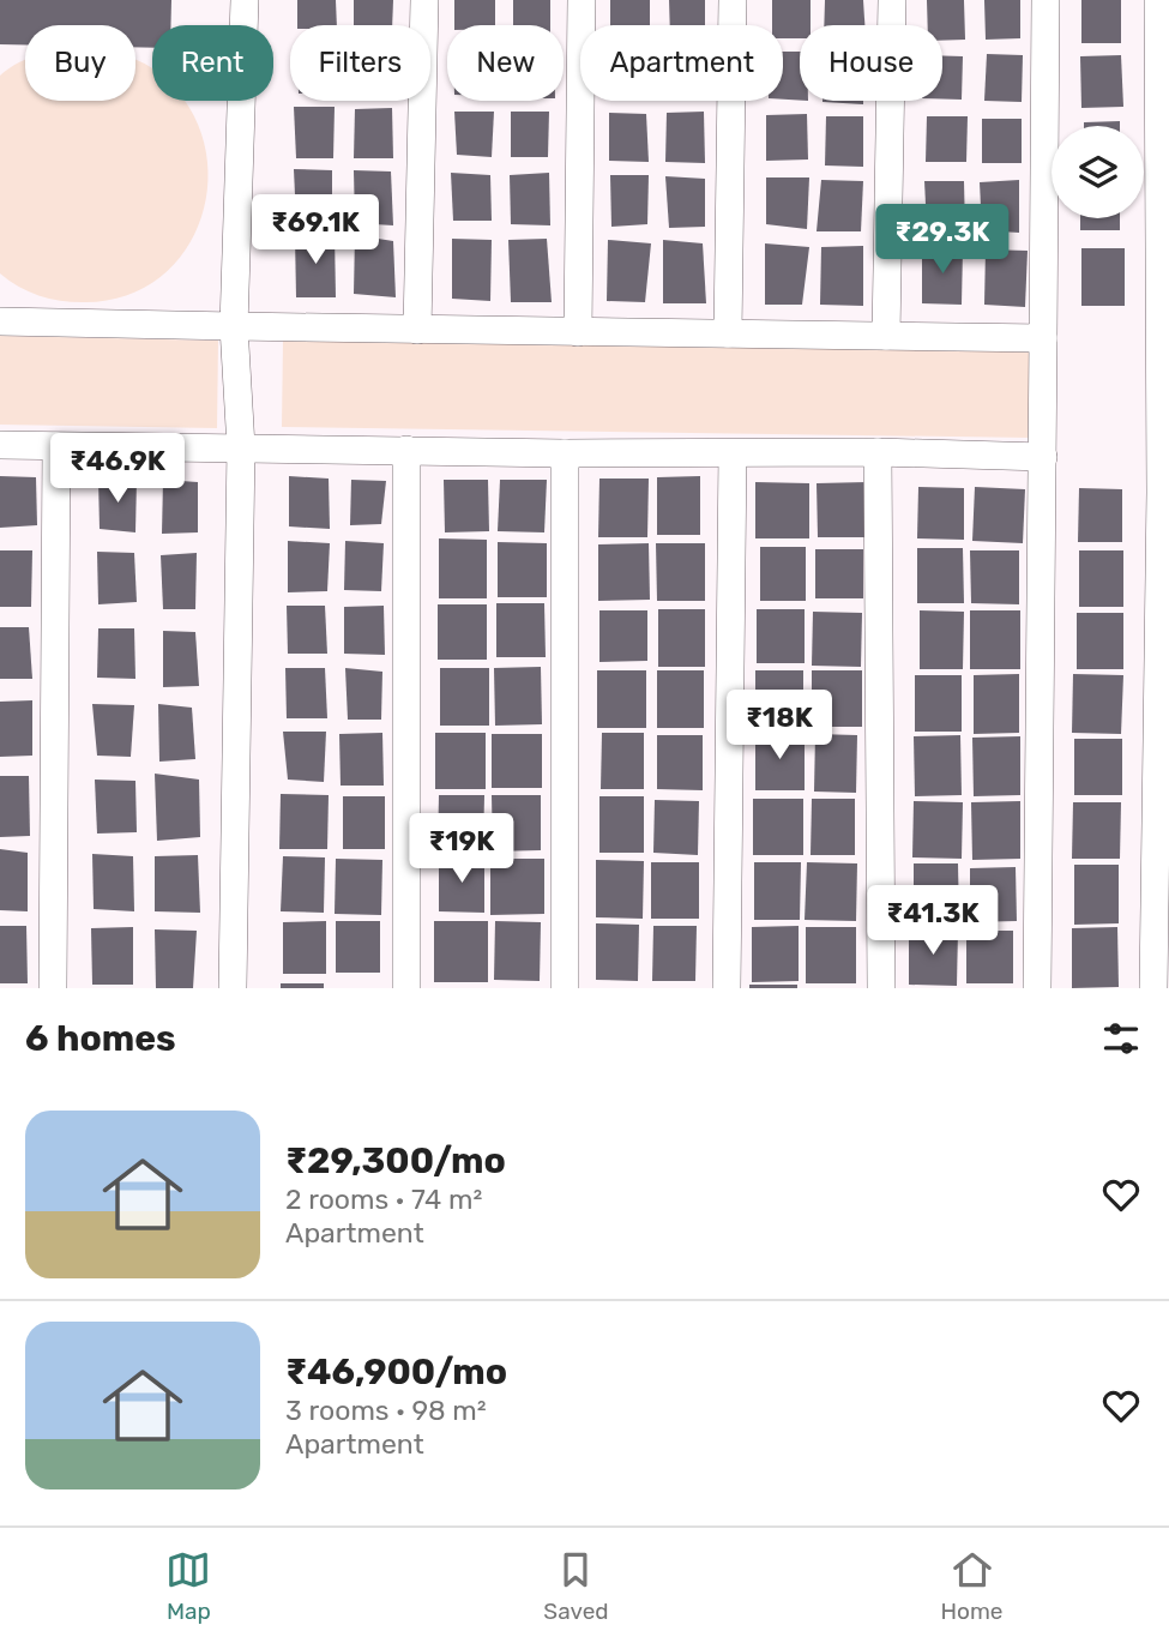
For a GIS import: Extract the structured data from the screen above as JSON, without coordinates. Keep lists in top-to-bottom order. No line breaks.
{"page":{"chip":["Buy","Rent","Filters","New","Apartment","House"],"price":["₹69.1K","₹29.3K","₹46.9K","₹18K","₹19K","₹41.3K"],"heading":"6 homes","list":[{"name":"₹29,300/mo","note":"2 rooms · 74 m² · Apartment"},{"name":"₹46,900/mo","note":"3 rooms · 98 m² · Apartment"}],"tabs":["Map","Saved","Home"]}}
